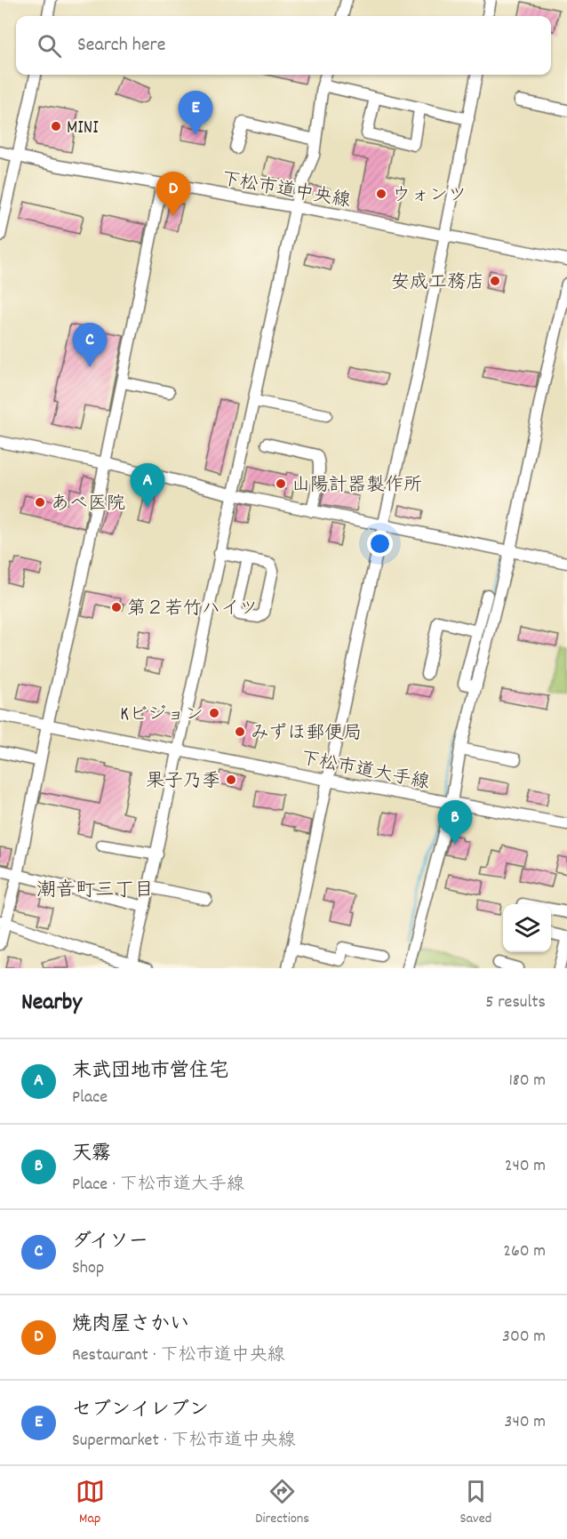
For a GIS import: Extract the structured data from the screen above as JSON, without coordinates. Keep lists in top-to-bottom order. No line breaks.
{"streets":{"street":["下松市道中央線","下松市道大手線"]},"districts":["潮音町三丁目"],"places":["MINI","ウォンツ","安成工務店","山陽計器製作所","あべ医院","第２若竹ハイツ","Kビジョン","みずほ郵便局","果子乃季"],"page":{"search":"Search here","pins":["E","D","C","A","B"],"heading":["Nearby","5 results"],"list":[{"mark":"A","name":"末武団地市営住宅","note":"Place","value":"180 m"},{"mark":"B","name":"天霧","note":"Place · 下松市道大手線","value":"240 m"},{"mark":"C","name":"ダイソー","note":"Shop","value":"260 m"},{"mark":"D","name":"焼肉屋さかい","note":"Restaurant · 下松市道中央線","value":"300 m"},{"mark":"E","name":"セブンイレブン","note":"Supermarket · 下松市道中央線","value":"340 m"}],"nav":["Map","Directions","Saved"]}}
